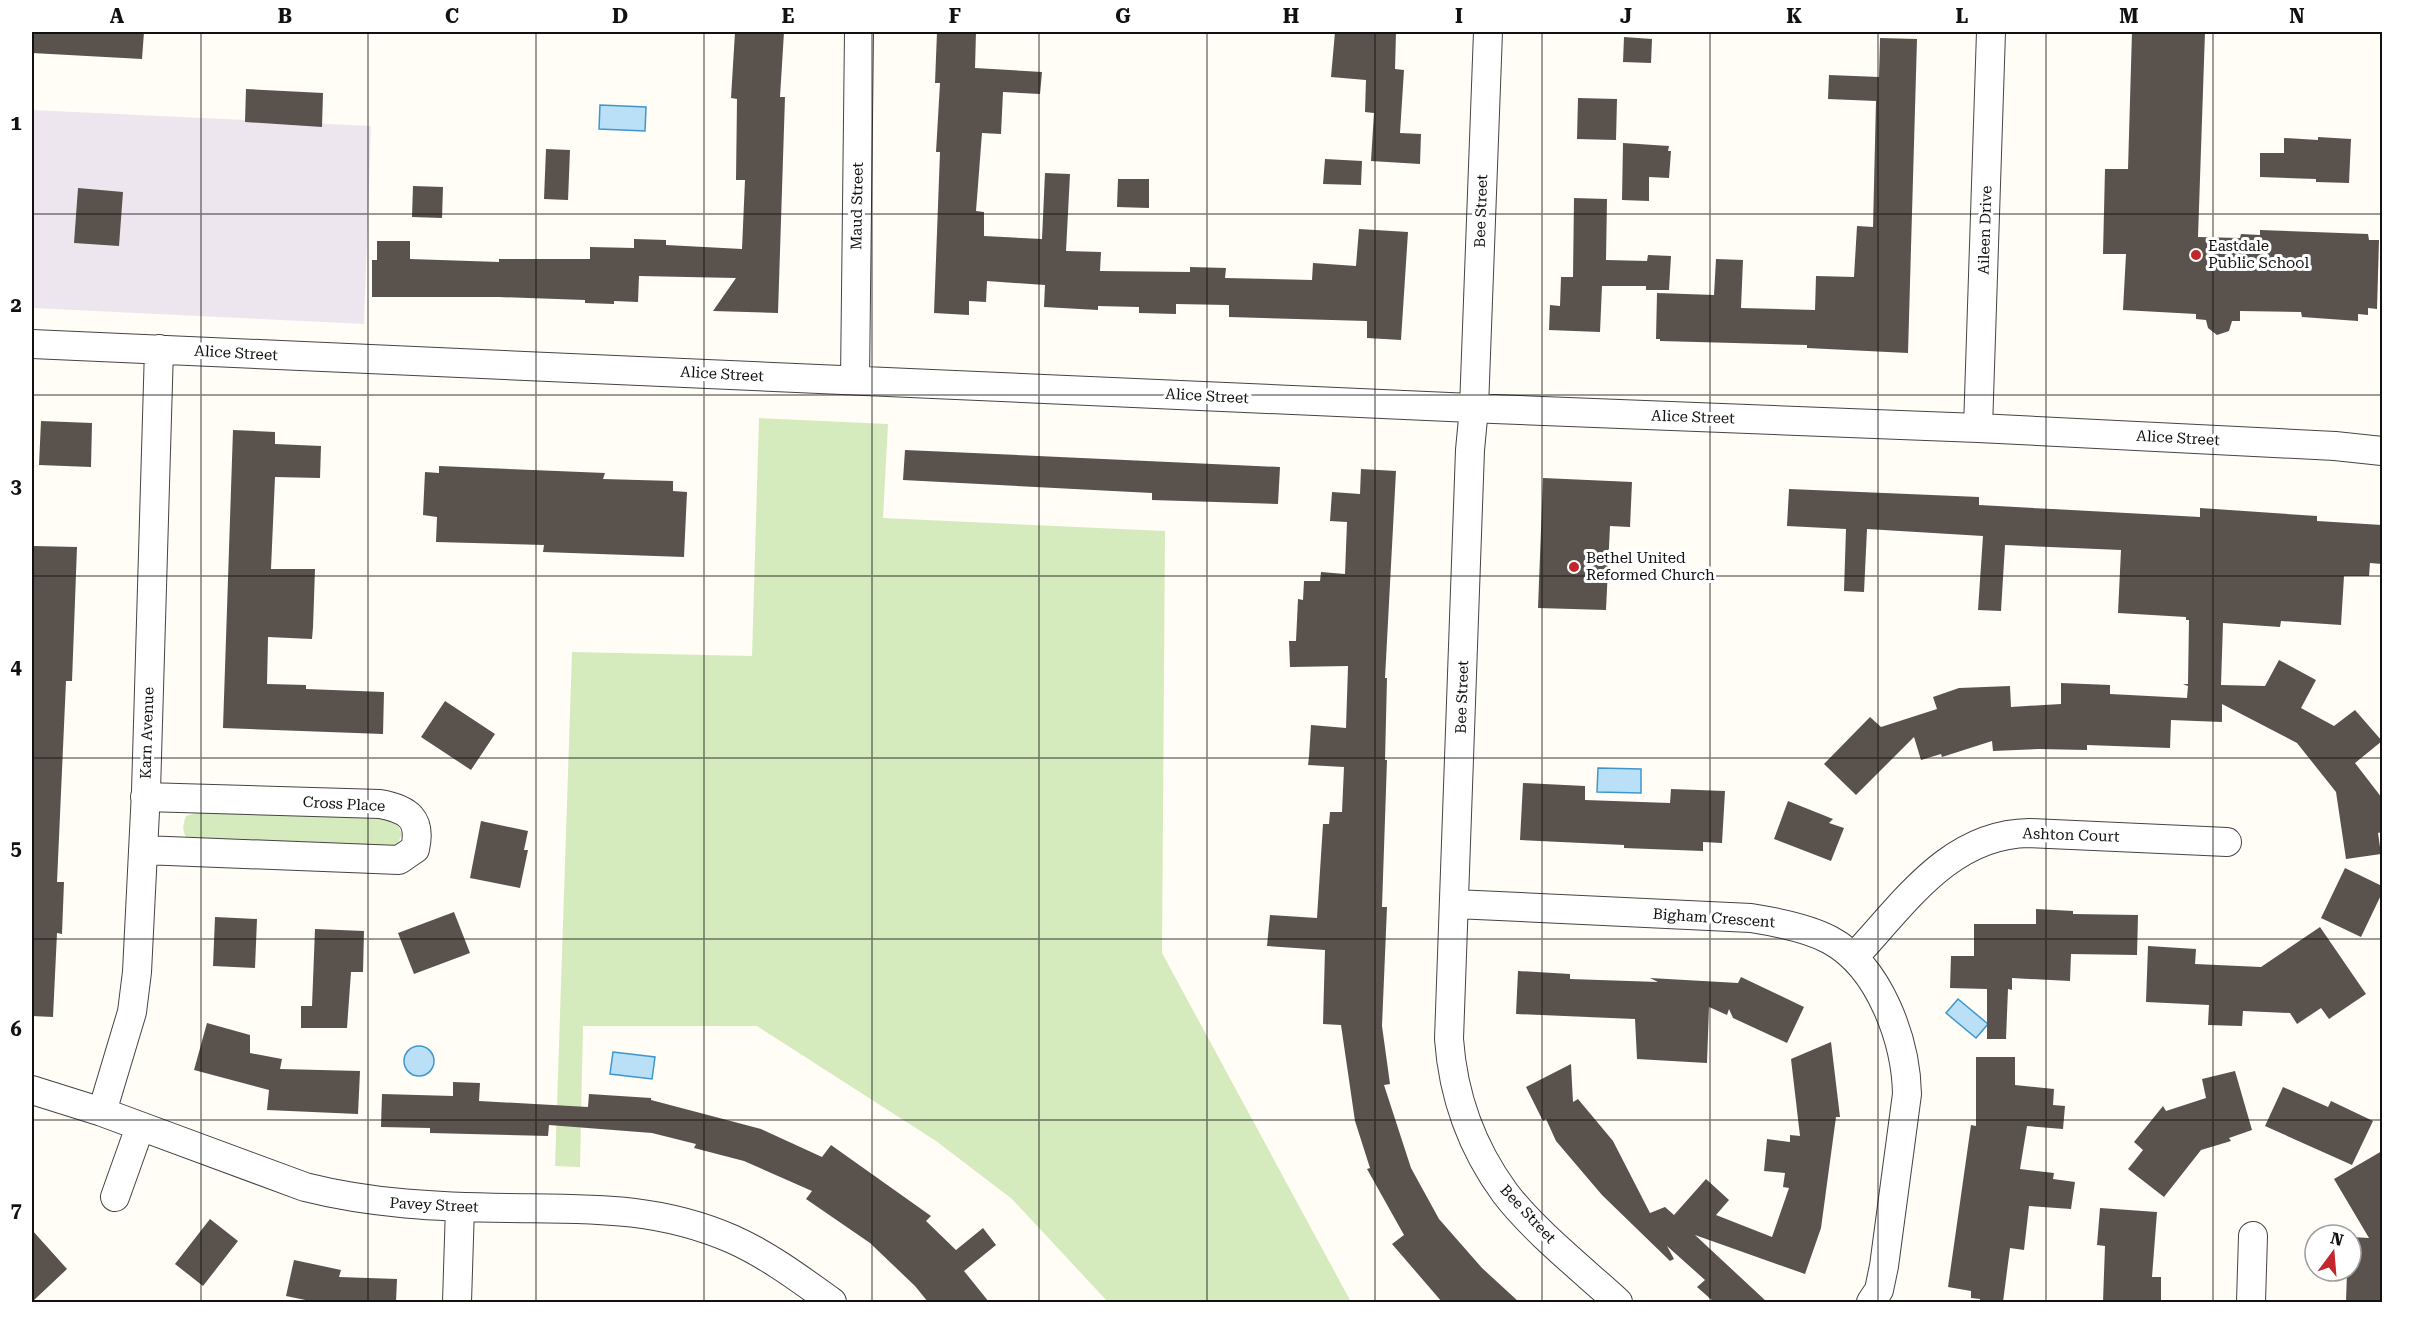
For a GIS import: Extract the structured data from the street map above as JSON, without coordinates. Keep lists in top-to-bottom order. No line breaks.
{"streets":{"street":["Maud Street","Bee Street","Aileen Drive","Alice Street","Karn Avenue","Cross Place","Ashton Court","Bigham Crescent","Pavey Street"]},"crossings":[["Maud Street","Alice Street"],["Bee Street","Alice Street"],["Bee Street","Bigham Crescent"],["Aileen Drive","Alice Street"],["Alice Street","Karn Avenue"],["Karn Avenue","Cross Place"],["Karn Avenue","Pavey Street"],["Ashton Court","Bigham Crescent"]],"places":["Eastdale Public School","Bethel United Reformed Church"],"north":"top","grid":{"columns":["A","B","C","D","E","F","G","H","I","J","K","L","M","N"],"rows":["1","2","3","4","5","6","7"]}}
